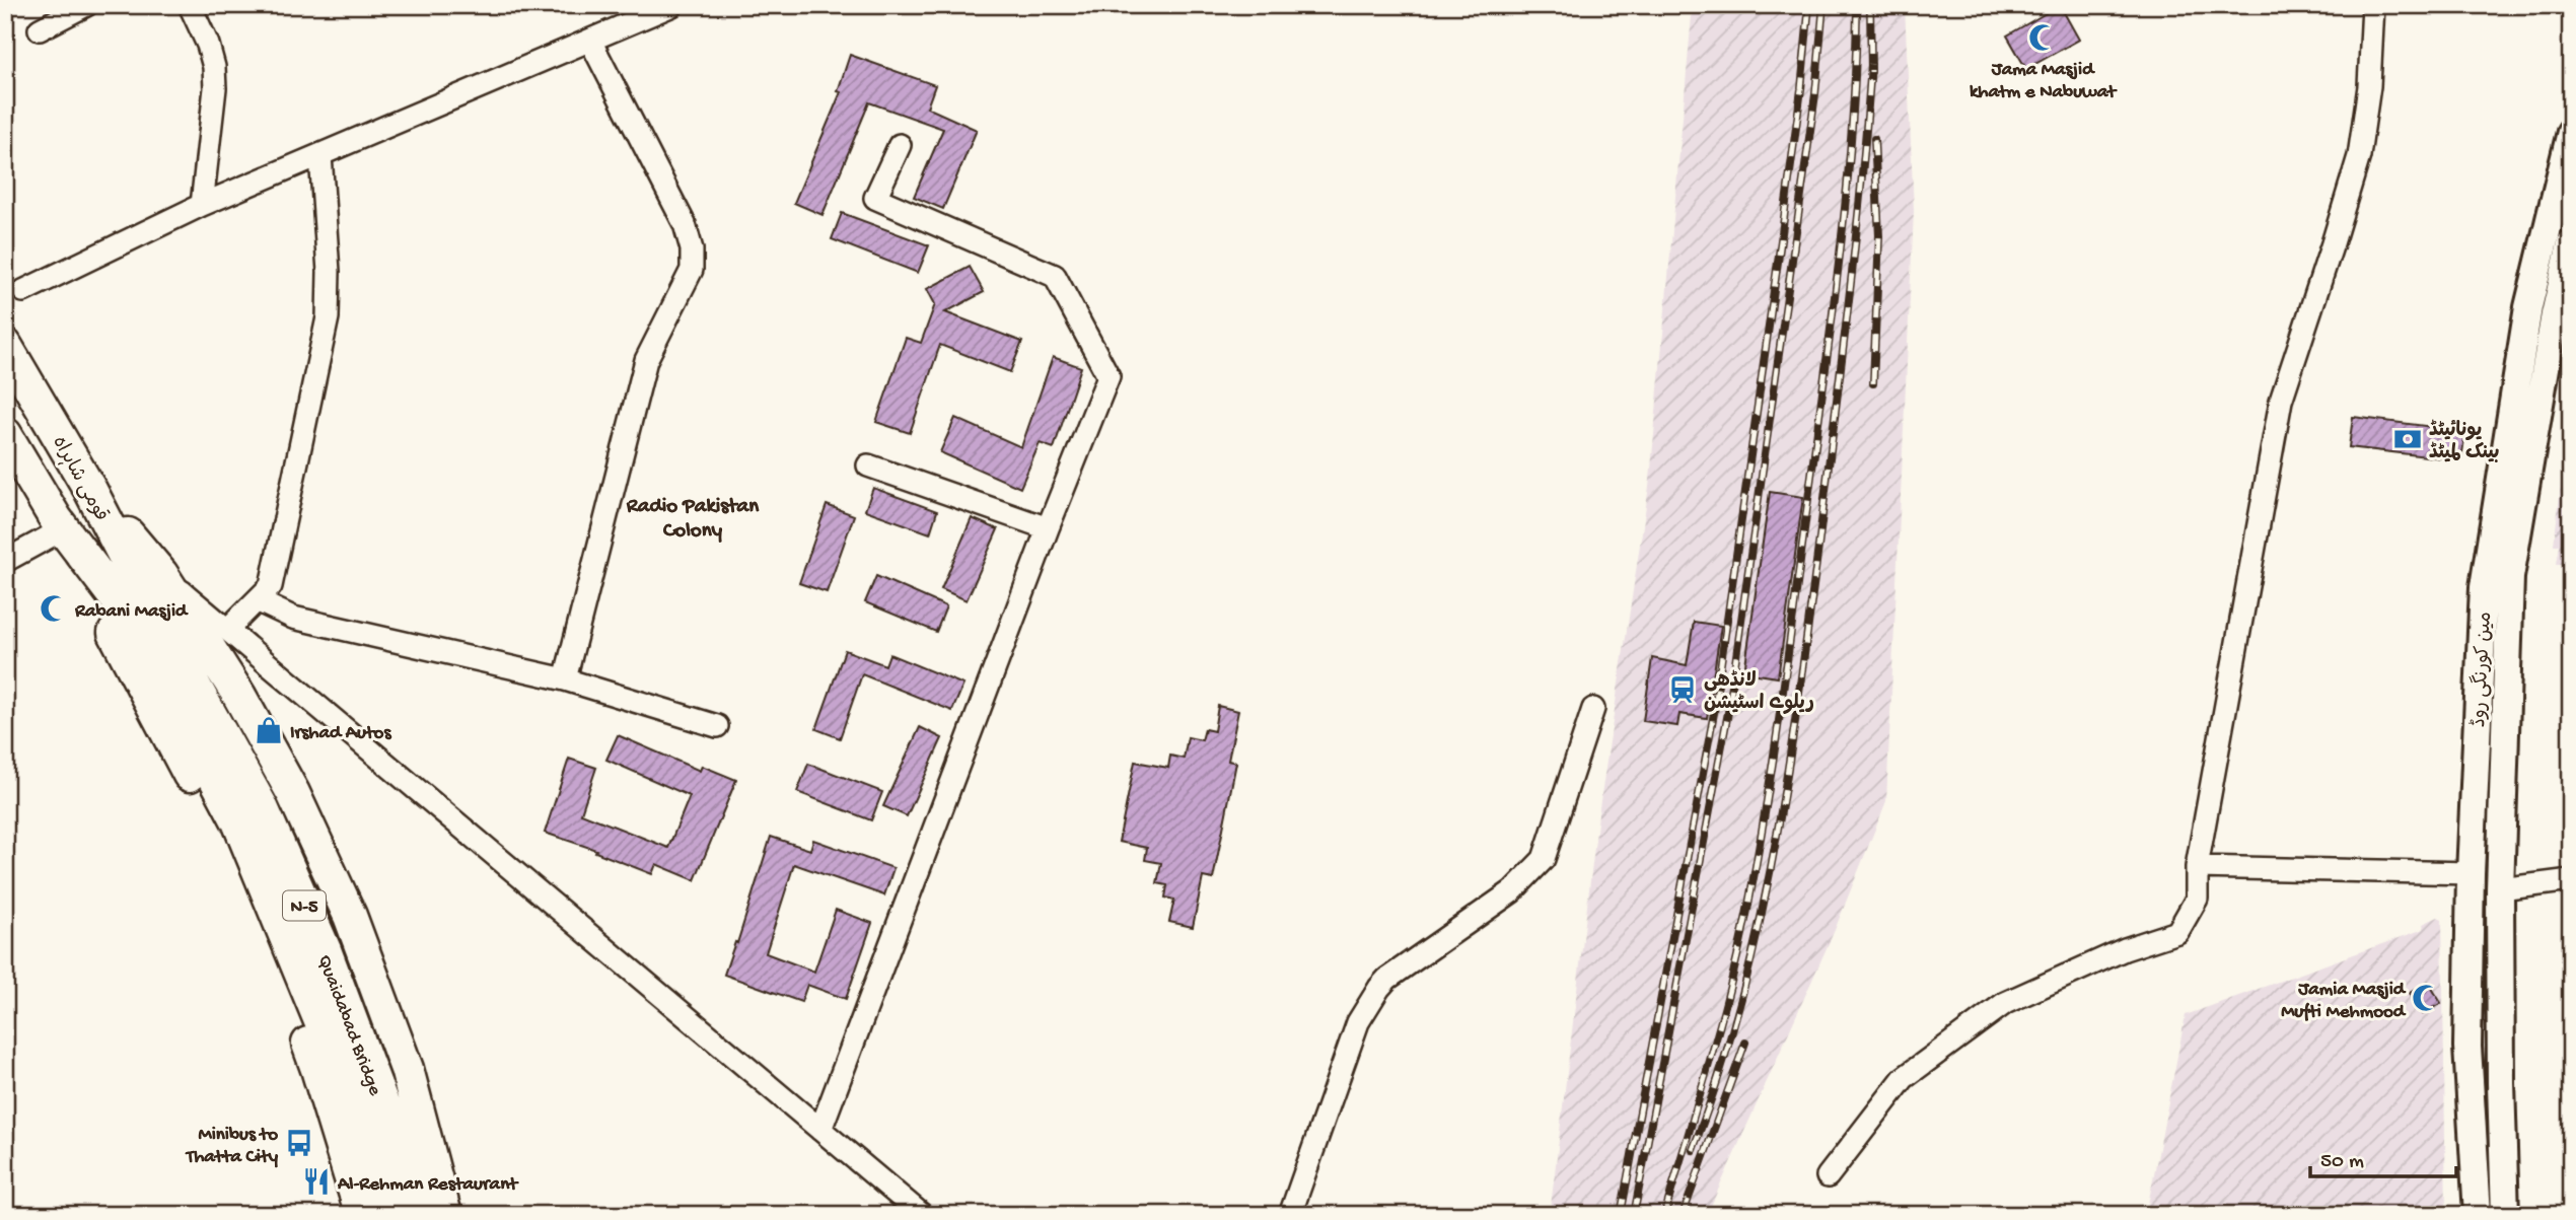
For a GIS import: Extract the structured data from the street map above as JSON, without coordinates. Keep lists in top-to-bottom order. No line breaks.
{"streets":{"highway":["قومی شاہراہ","N-5","Quaidabad Bridge"],"main road":["مین کورنگی روڈ"]},"crossings":[["قومی شاہراہ","Quaidabad Bridge"]],"districts":["Radio Pakistan Colony"],"places":{"mosque":["Jama Masjid khatm e Nabuwat","Rabani Masjid","Jamia Masjid Mufti Mehmood"],"bank":["یونائیٹڈ بینک لمیٹڈ"],"station":["لانڈھی ریلوے اسٹیشن"],"shop":["Irshad Autos"],"bus stop":["Minibus to Thatta City"],"restaurant":["Al-Rehman Restaurant"]},"scale_bar":"50 m"}
